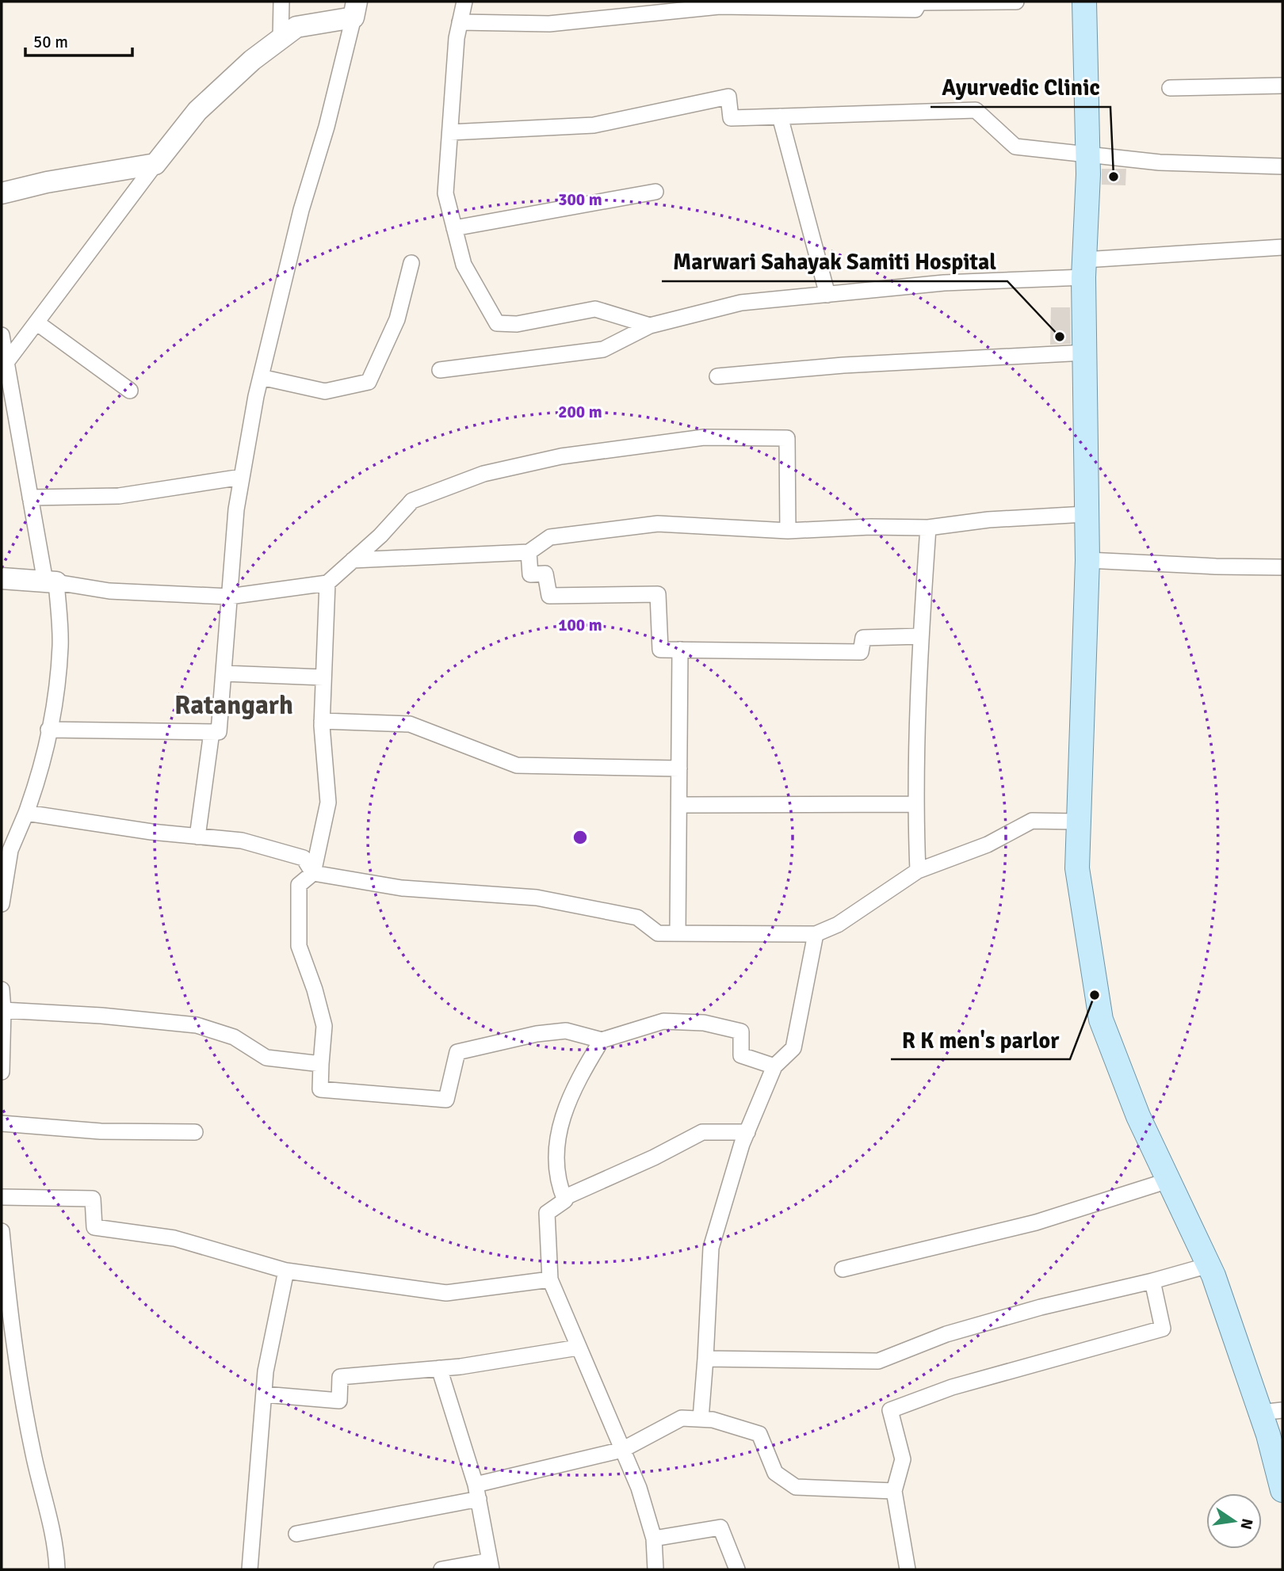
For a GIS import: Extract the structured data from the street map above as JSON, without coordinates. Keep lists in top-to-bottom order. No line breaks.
{"districts":["Ratangarh"],"places":["Ayurvedic Clinic","Marwari Sahayak Samiti Hospital","R K men's parlor"],"scale_bar":"50 m","north":"right","rings":["300 m","200 m","100 m"]}
